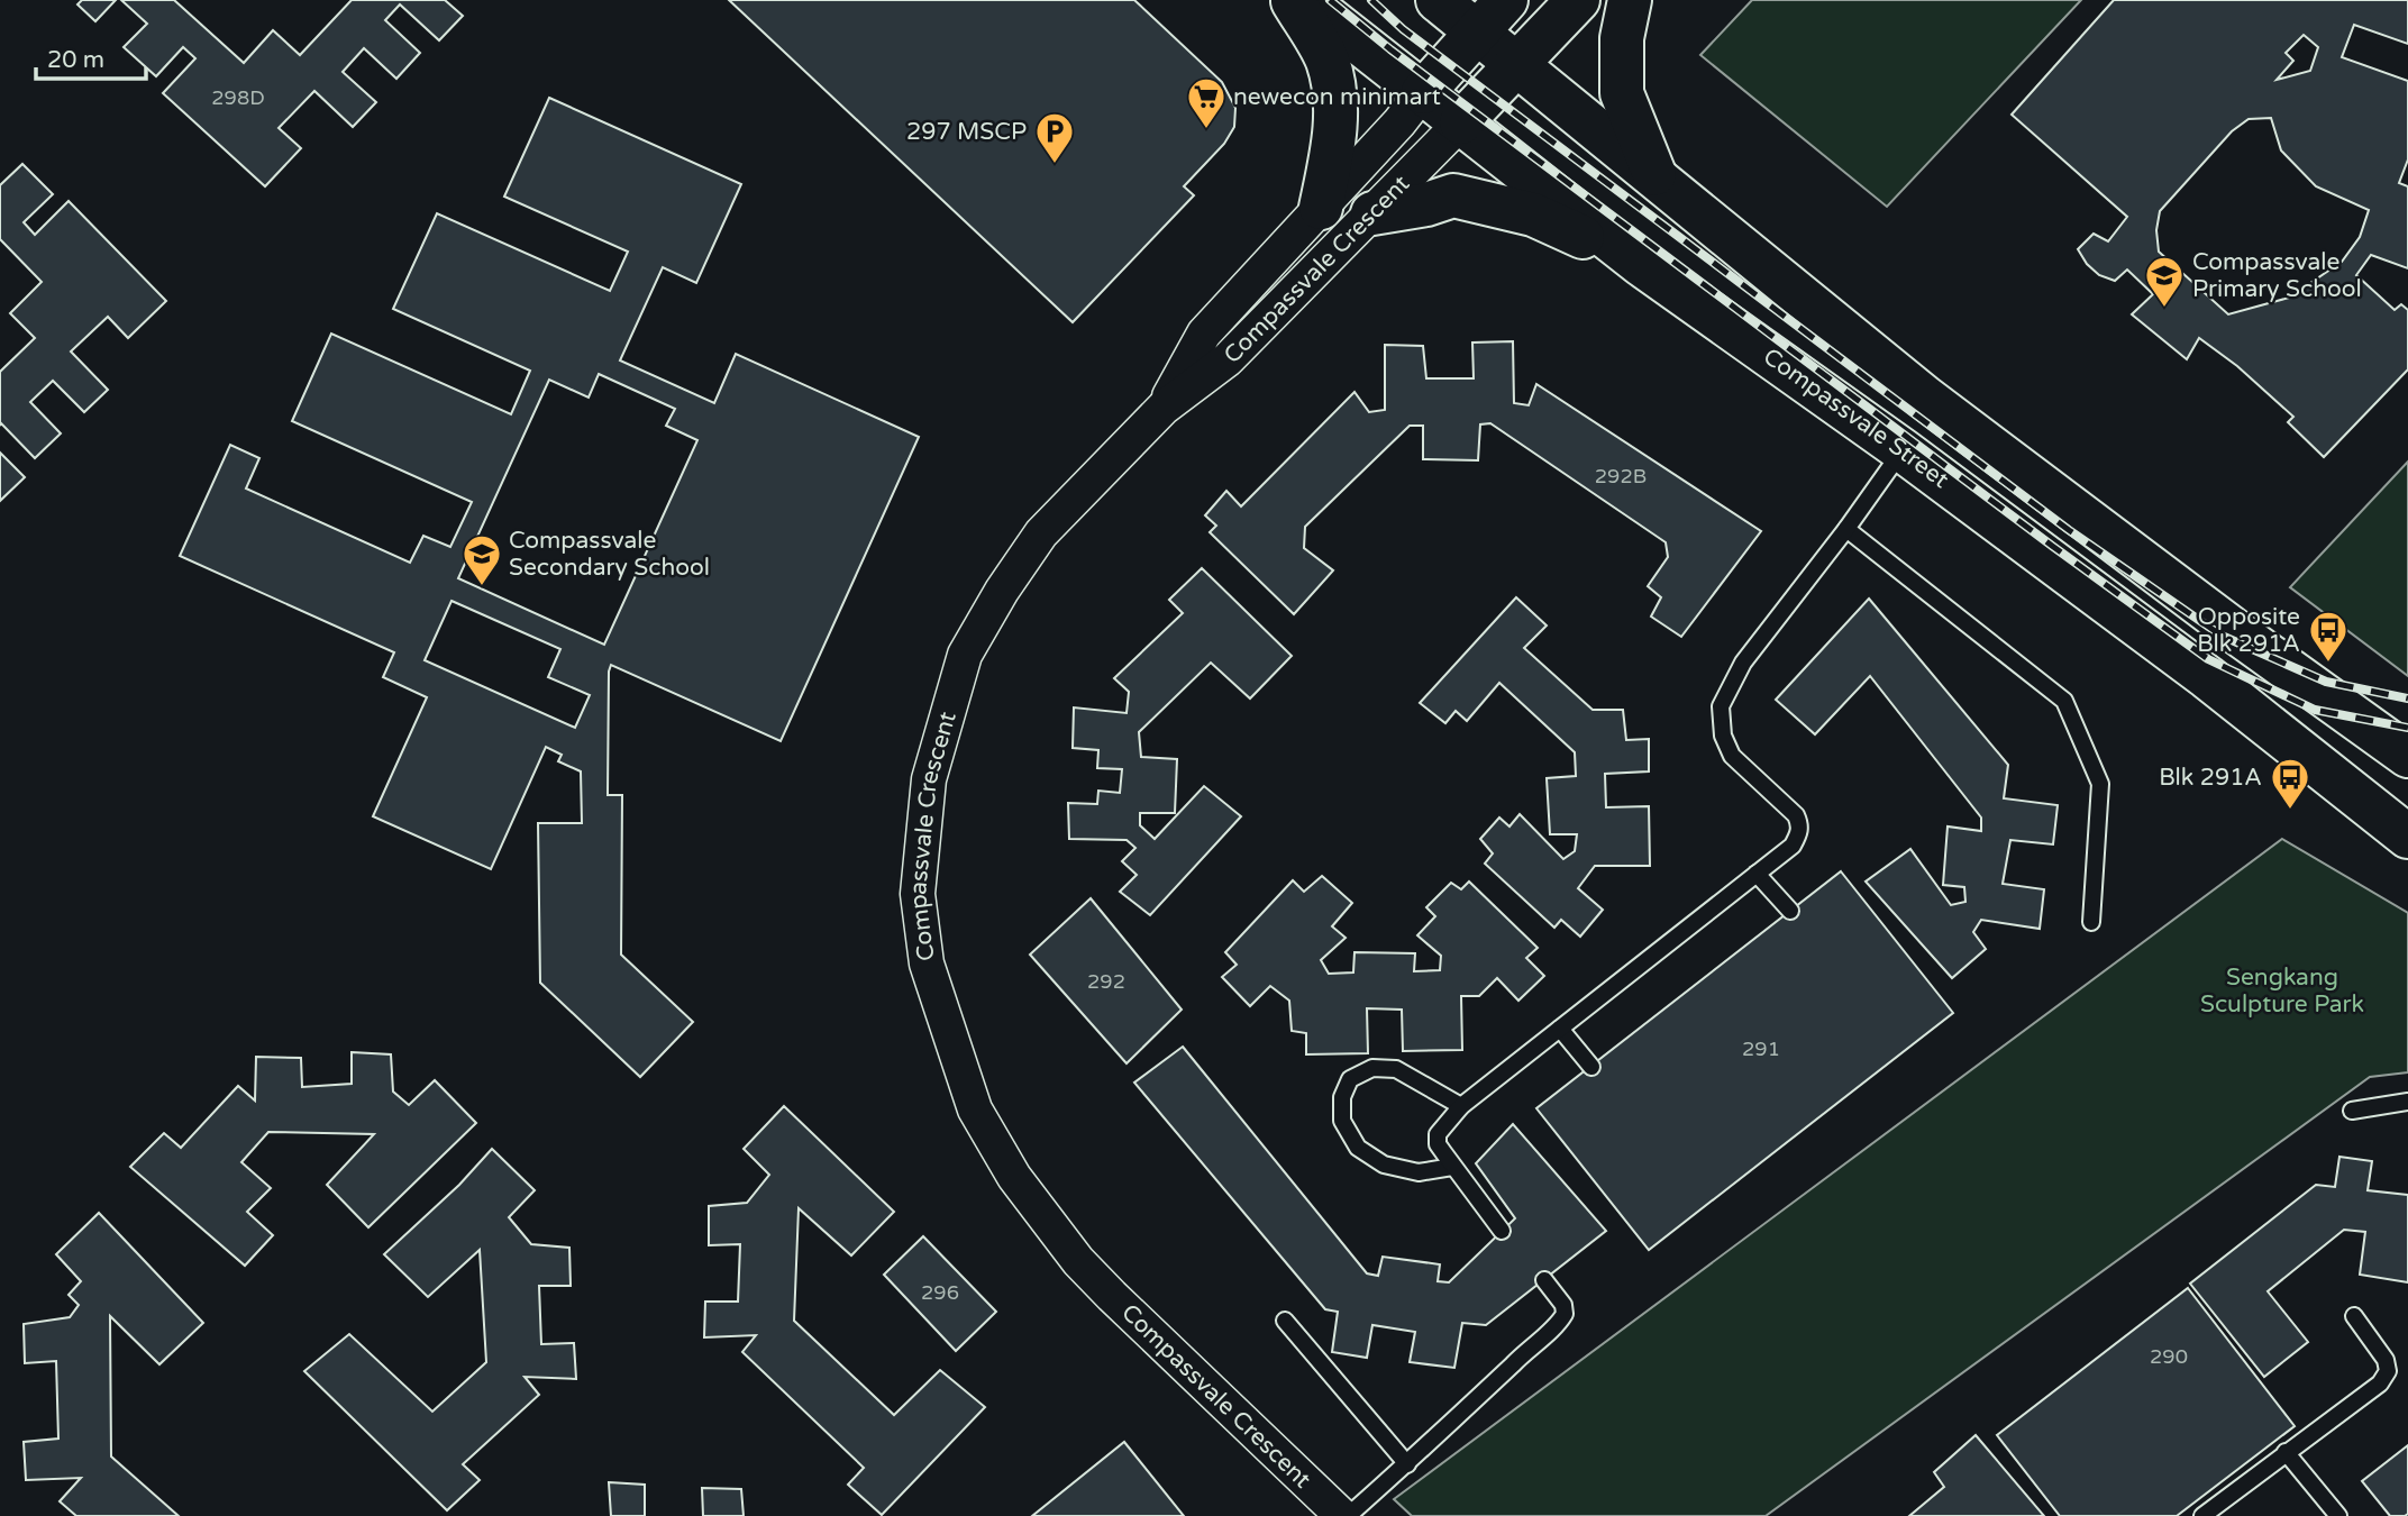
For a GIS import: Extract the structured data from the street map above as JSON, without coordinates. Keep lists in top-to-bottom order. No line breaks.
{"streets":{"street":["Compassvale Crescent","Compassvale Street"]},"crossings":[["Compassvale Crescent","Compassvale Street"]],"parks":["Sengkang Sculpture Park"],"places":{"supermarket":["newecon minimart"],"parking":["297 MSCP"],"school or university":["Compassvale Primary School","Compassvale Secondary School"],"bus stop":["Opposite Blk 291A","Blk 291A"]},"house_numbers":["298D","292B","292","291","296","290"],"scale_bar":"20 m"}
